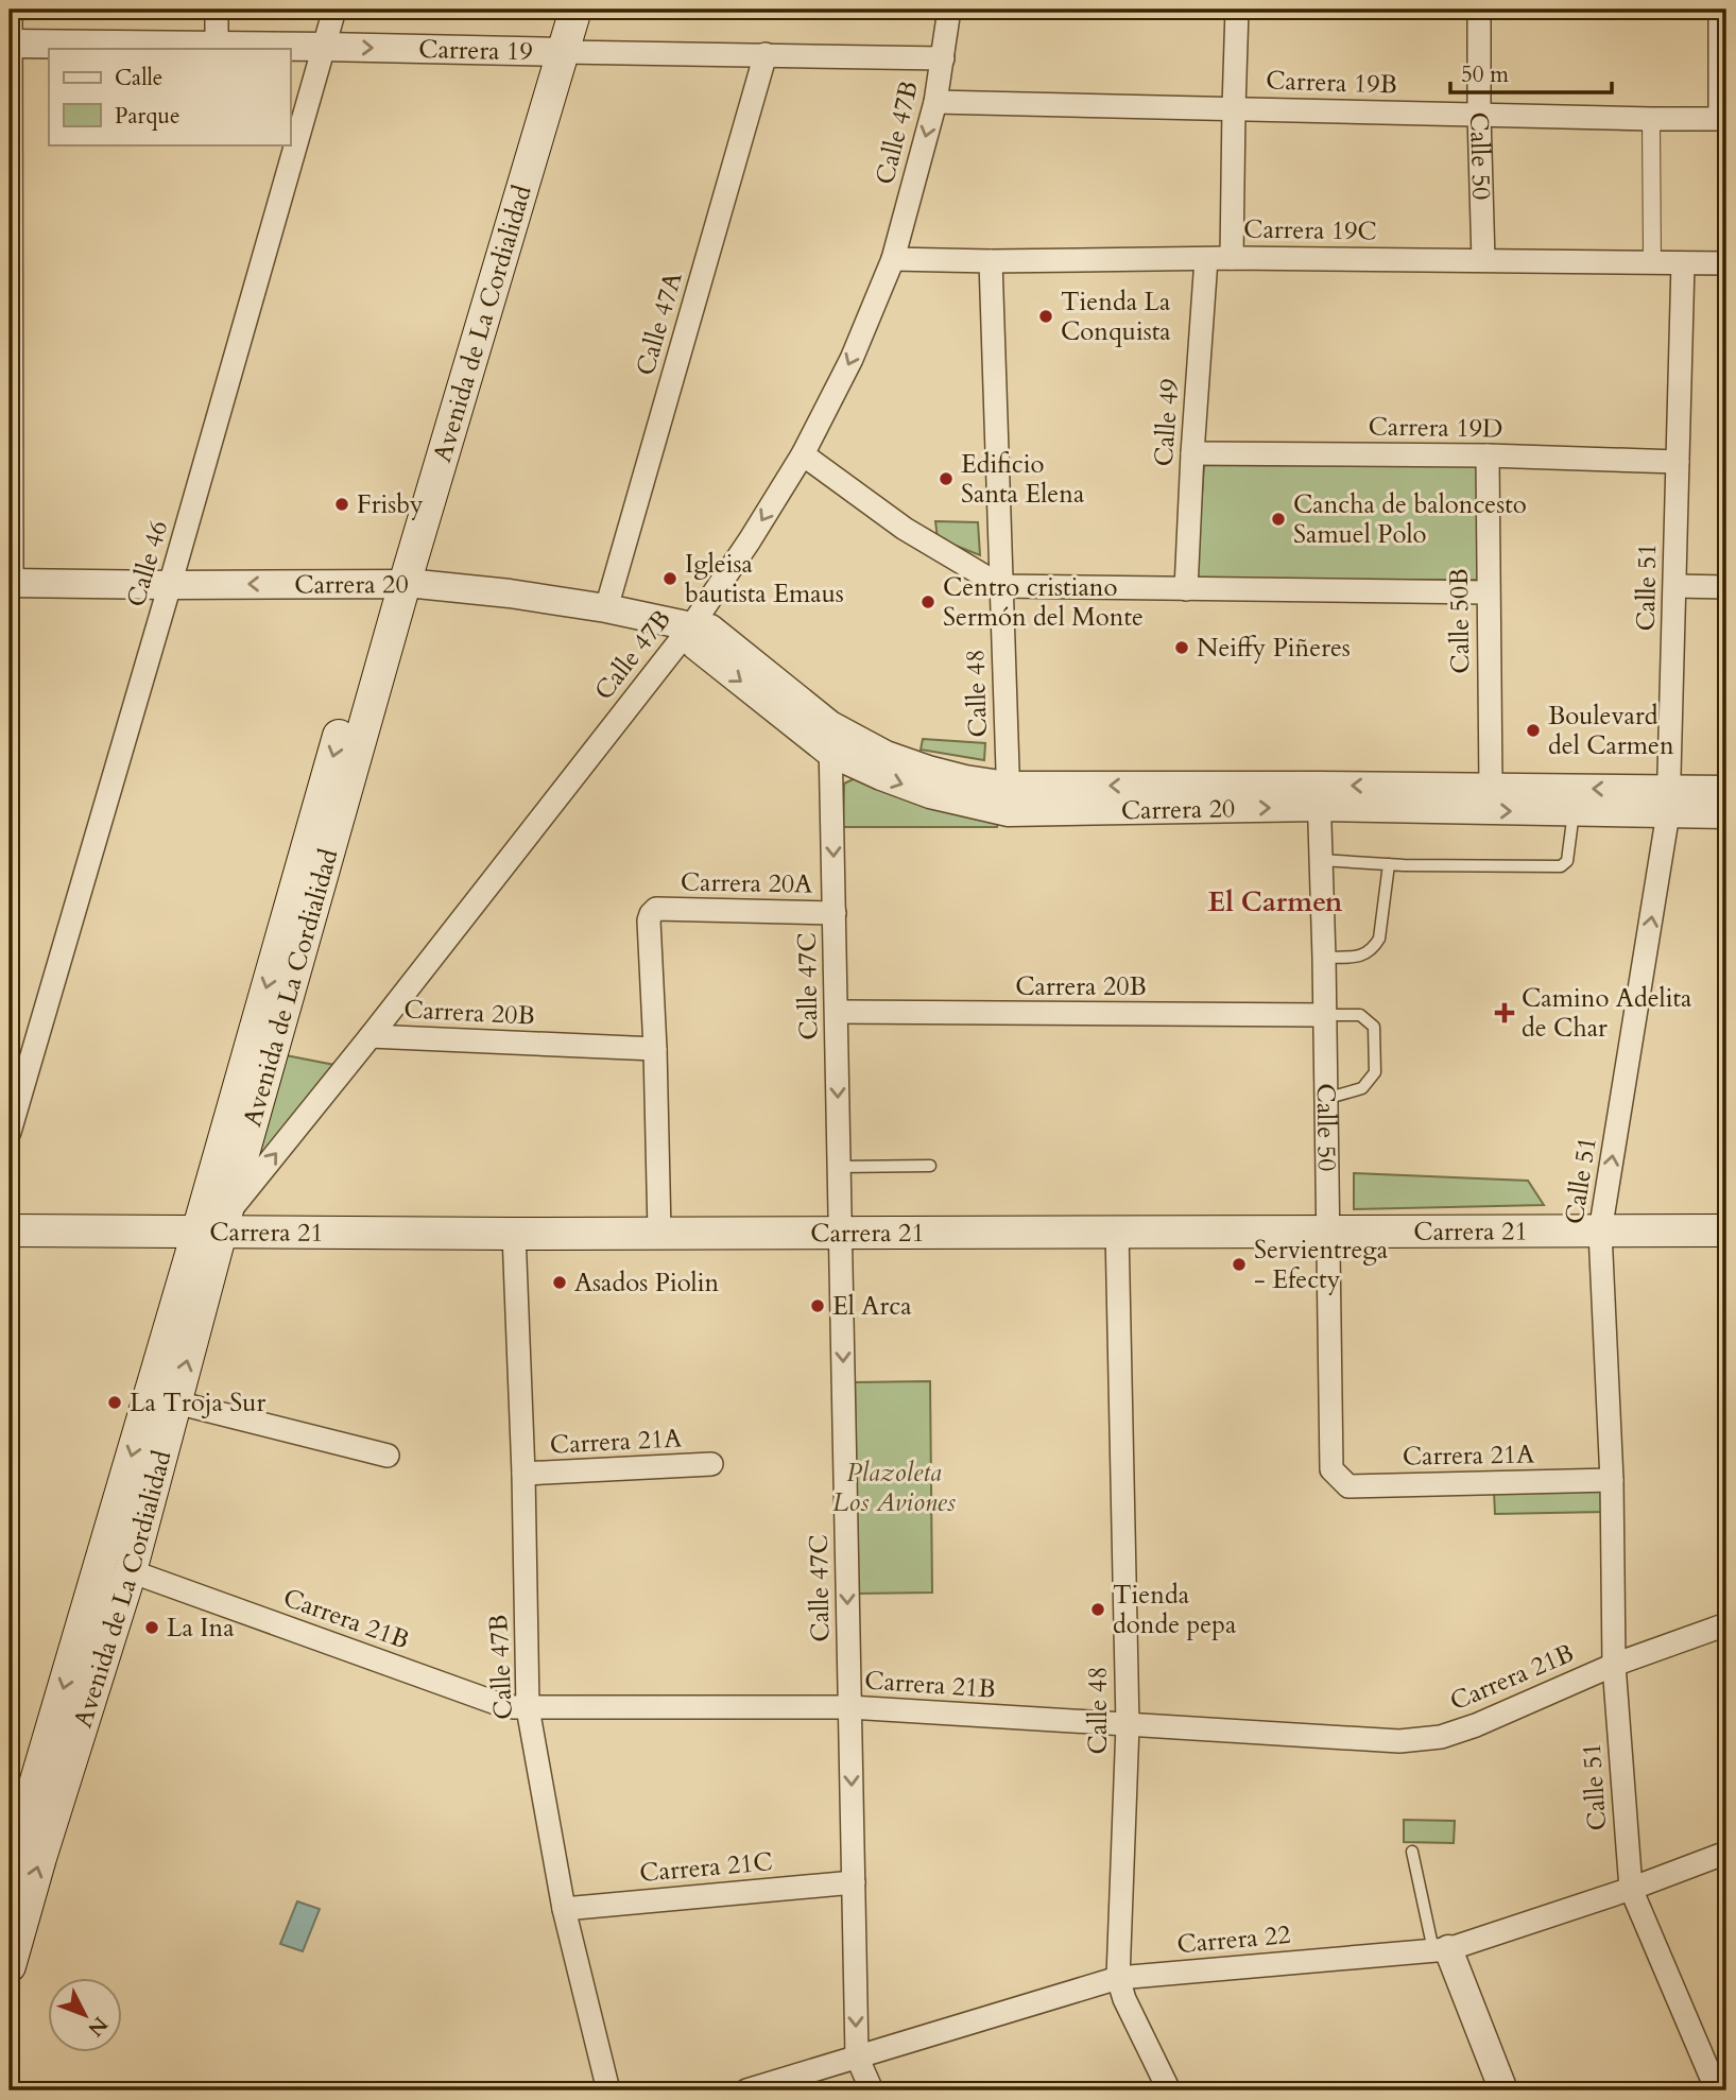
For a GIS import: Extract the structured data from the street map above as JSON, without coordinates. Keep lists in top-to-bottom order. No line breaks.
{"streets":{"main road":["Avenida de La Cordialidad","Carrera 21"],"street":["Carrera 19","Carrera 19B","Calle 47B","Calle 50","Carrera 19C","Calle 47A","Calle 49","Carrera 19D","Calle 46","Carrera 20","Calle 51","Calle 50B","Calle 48","Carrera 20A","Calle 47C","Carrera 20B","Carrera 21A","Carrera 21B","Carrera 21C","Carrera 22"]},"crossings":[["Carrera 19","Calle 47B"],["Carrera 19","Avenida de La Cordialidad"],["Carrera 19","Calle 47A"],["Carrera 19","Calle 46"],["Carrera 19B","Calle 47B"],["Carrera 19B","Calle 50"],["Calle 47B","Carrera 19C"],["Calle 47B","Avenida de La Cordialidad"],["Calle 47B","Carrera 20"],["Calle 47B","Carrera 20B"],["Calle 47B","Carrera 21"],["Calle 47B","Carrera 21A"],["Calle 47B","Carrera 21B"],["Calle 47B","Carrera 21C"],["Calle 50","Carrera 19C"],["Calle 50","Carrera 20"],["Calle 50","Carrera 20B"],["Calle 50","Carrera 21"],["Calle 50","Carrera 21A"],["Carrera 19C","Calle 49"],["Carrera 19C","Calle 51"],["Carrera 19C","Calle 48"],["Avenida de La Cordialidad","Carrera 20"],["Avenida de La Cordialidad","Carrera 21"],["Avenida de La Cordialidad","Carrera 21B"],["Calle 47A","Carrera 20"],["Calle 49","Carrera 19D"],["Carrera 19D","Calle 51"],["Carrera 19D","Calle 50B"],["Calle 46","Carrera 20"],["Carrera 20","Calle 51"],["Carrera 20","Calle 50B"],["Carrera 20","Calle 48"],["Carrera 20","Calle 47C"],["Calle 51","Carrera 21"],["Calle 51","Carrera 21A"],["Calle 51","Carrera 21B"],["Calle 51","Carrera 22"],["Calle 48","Carrera 21"],["Calle 48","Carrera 21B"],["Calle 48","Carrera 22"],["Carrera 20A","Calle 47C"],["Carrera 20A","Carrera 20B"],["Calle 47C","Carrera 20B"],["Calle 47C","Carrera 21"],["Calle 47C","Carrera 21B"],["Calle 47C","Carrera 21C"],["Calle 47C","Carrera 22"]],"one_way":["Calle 47C"],"districts":["El Carmen"],"parks":["Plazoleta Los Aviones"],"places":{"other":["Tienda La Conquista","Edificio Santa Elena","Frisby","Cancha de baloncesto Samuel Polo","Igleisa bautista Emaus","Centro cristiano Sermón del Monte","Neiffy Piñeres","Boulevard del Carmen","Servientrega - Efecty","Asados Piolin","El Arca","La Troja Sur","Tienda donde pepa","La Ina"],"health":["Camino Adelita de Char"]},"legend":["Calle","Parque"],"scale_bar":"50 m","north":"bottom right"}
